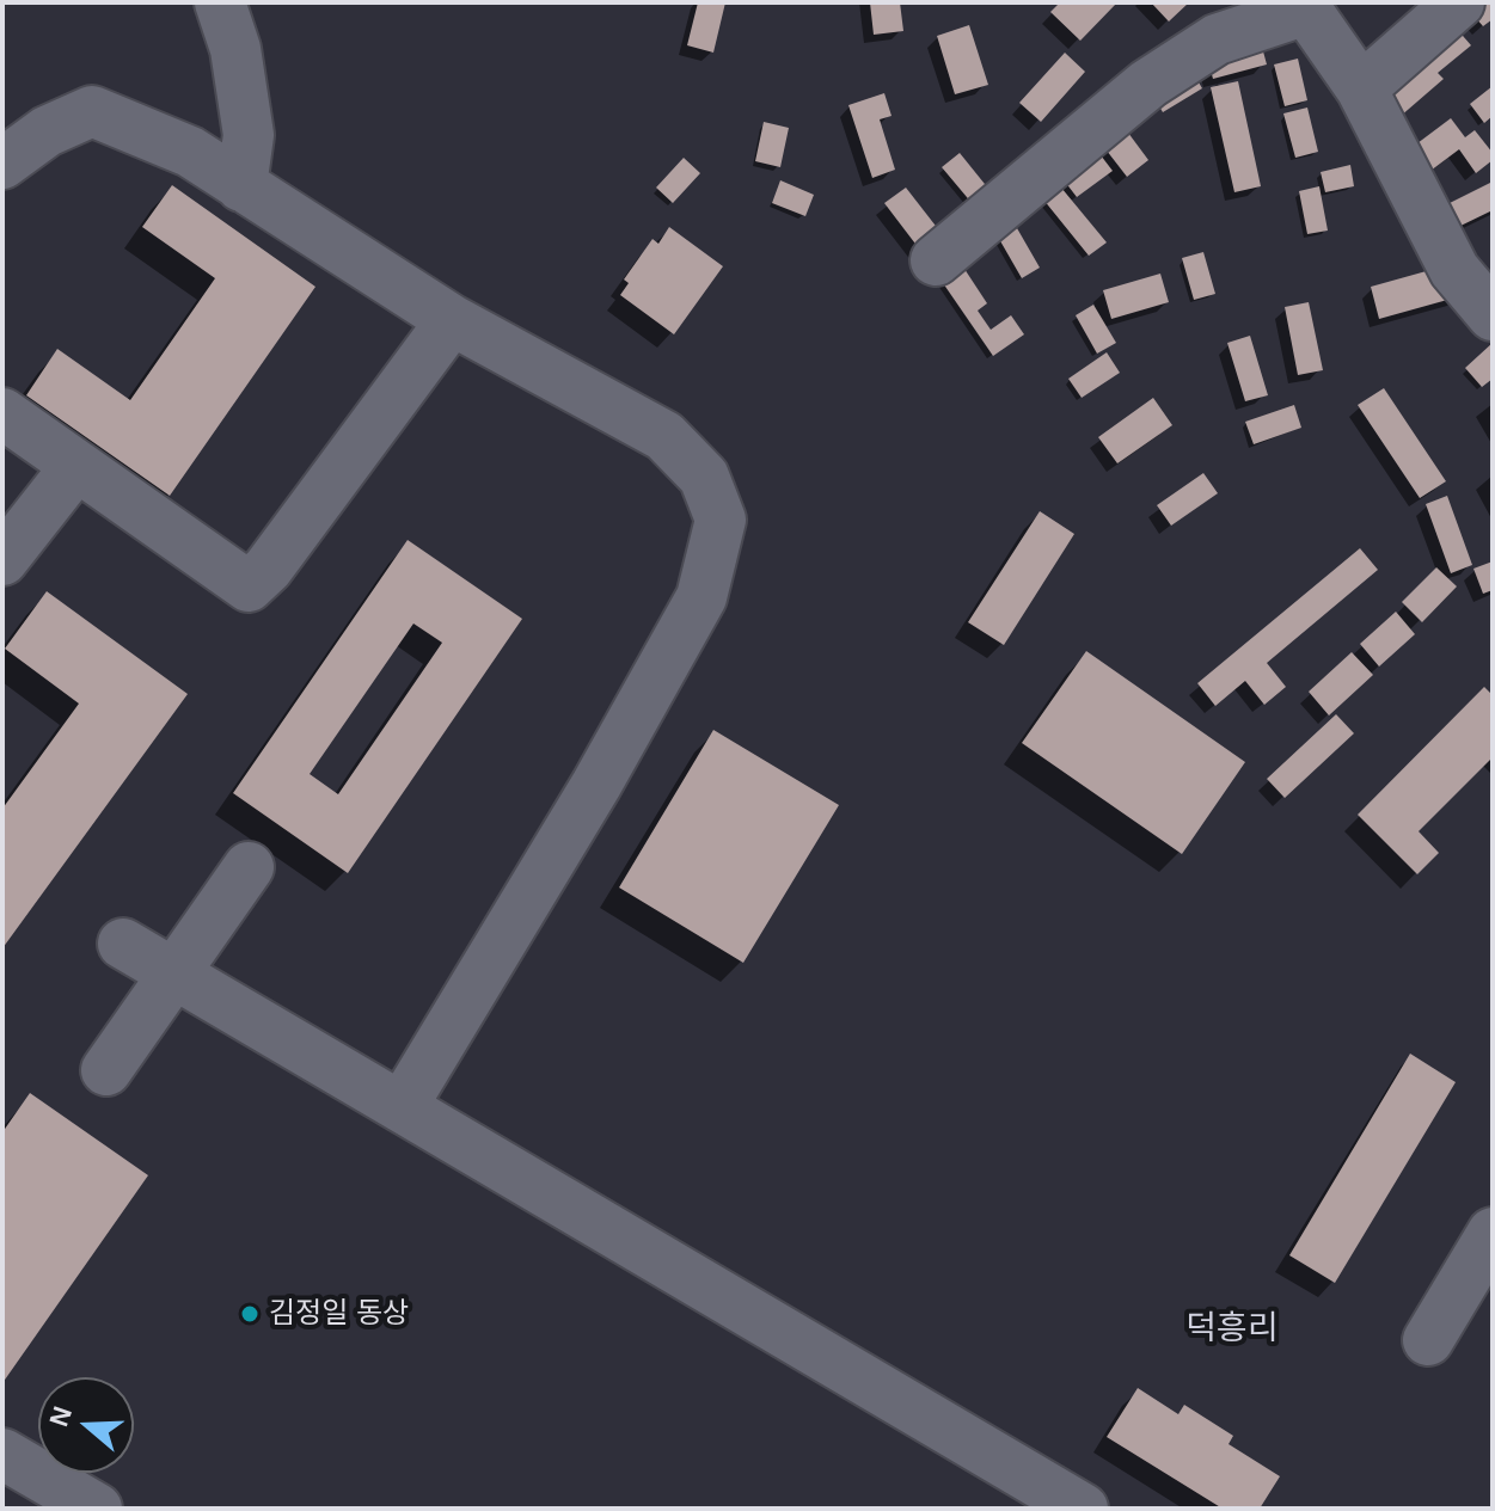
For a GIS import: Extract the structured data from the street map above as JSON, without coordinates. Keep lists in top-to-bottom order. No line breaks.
{"districts":["덕흥리"],"places":["김정일 동상"],"north":"left"}
